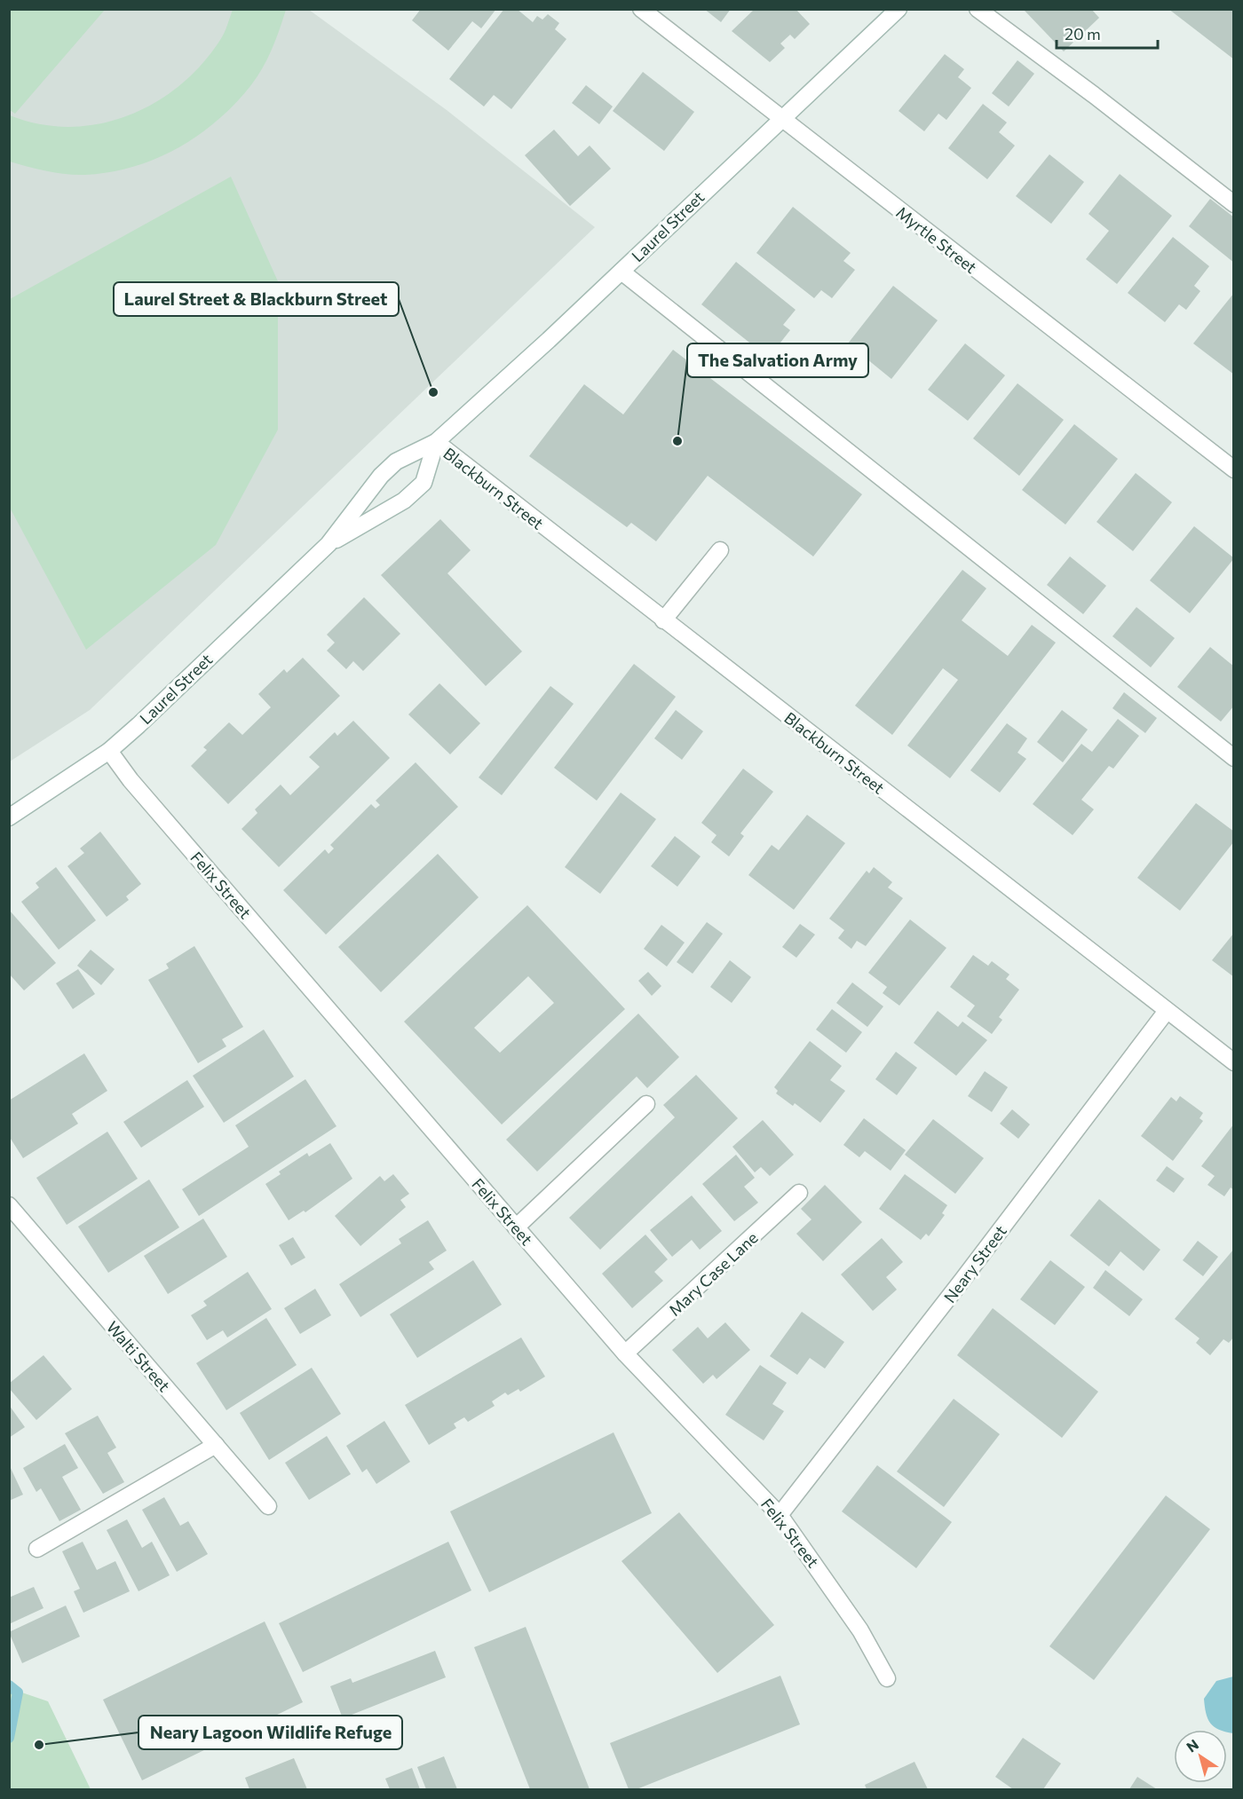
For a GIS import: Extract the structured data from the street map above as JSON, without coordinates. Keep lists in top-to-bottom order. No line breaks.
{"streets":{"street":["Laurel Street","Myrtle Street","Blackburn Street","Felix Street","Neary Street","Mary Case Lane","Walti Street"]},"crossings":[["Laurel Street","Myrtle Street"],["Laurel Street","Blackburn Street"],["Laurel Street","Felix Street"],["Blackburn Street","Neary Street"],["Felix Street","Neary Street"],["Felix Street","Mary Case Lane"]],"places":["Laurel Street & Blackburn Street","The Salvation Army","Neary Lagoon Wildlife Refuge"],"scale_bar":"20 m","north":"top left"}
